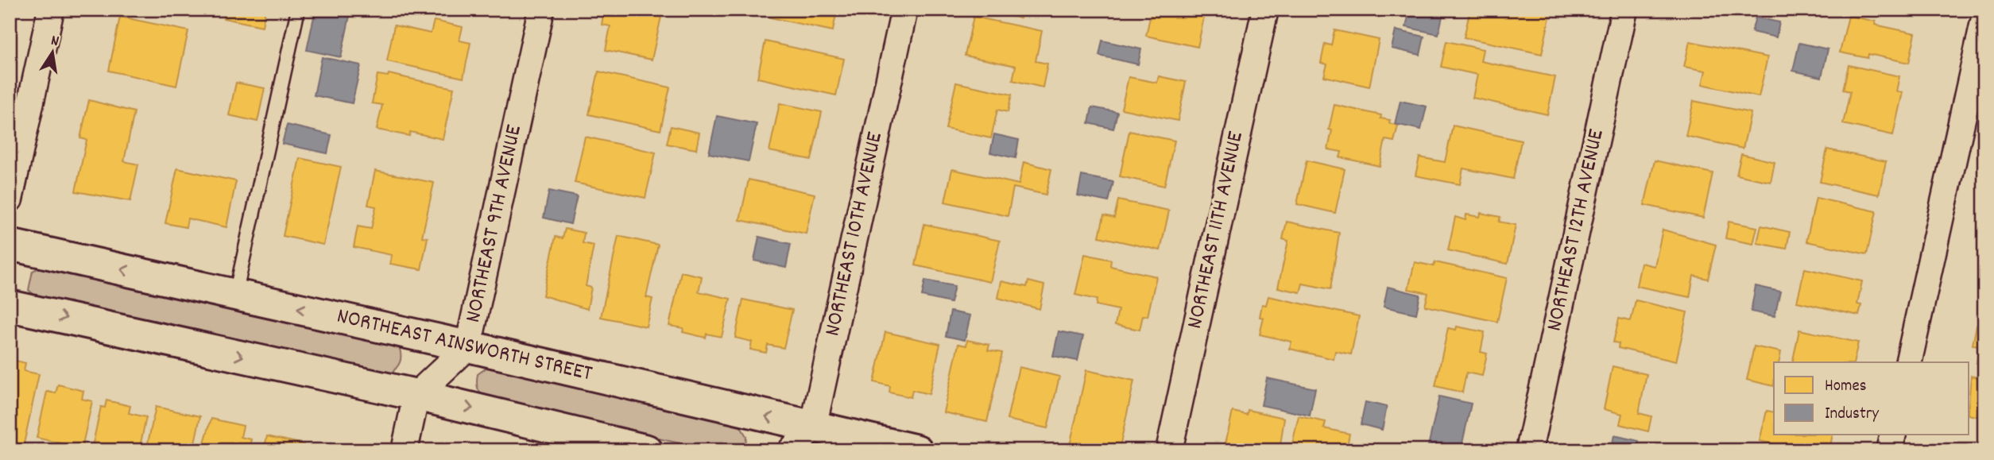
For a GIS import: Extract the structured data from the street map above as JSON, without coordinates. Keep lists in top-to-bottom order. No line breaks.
{"streets":{"street":["NORTHEAST 9TH AVENUE","NORTHEAST 11TH AVENUE","NORTHEAST 12TH AVENUE","NORTHEAST 10TH AVENUE","NORTHEAST AINSWORTH STREET"]},"crossings":[["NORTHEAST 9TH AVENUE","NORTHEAST AINSWORTH STREET"],["NORTHEAST 10TH AVENUE","NORTHEAST AINSWORTH STREET"]],"legend":["Homes","Industry"],"north":"top"}
